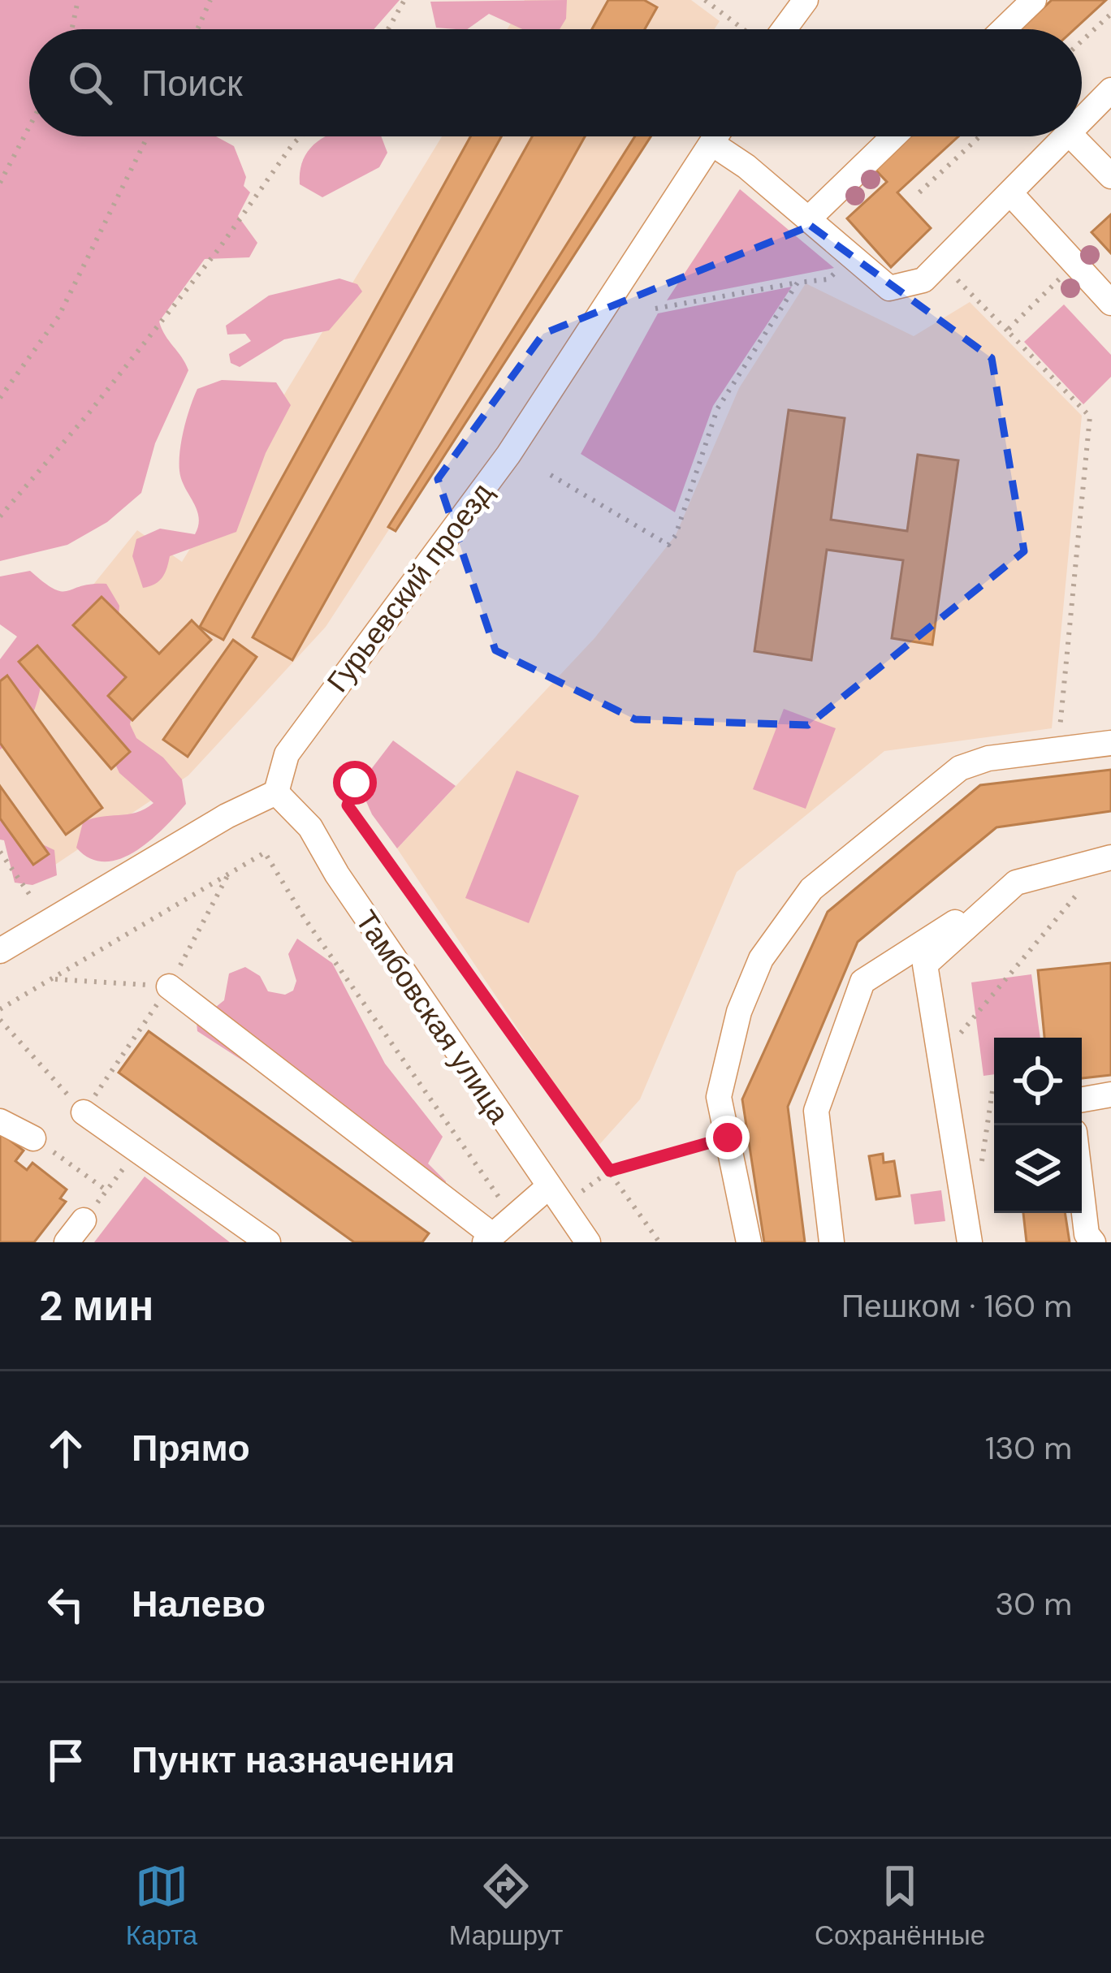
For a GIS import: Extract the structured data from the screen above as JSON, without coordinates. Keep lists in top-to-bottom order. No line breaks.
{"streets":{"street":["Гурьевский проезд","Тамбовская улица"]},"crossings":[["Гурьевский проезд","Тамбовская улица"]],"page":{"search":"Поиск","heading":["2 мин","Пешком · 160 m"],"list":[["Прямо","130 m"],["Налево","30 m"],"Пункт назначения"],"nav":["Карта","Маршрут","Сохранённые"]}}
